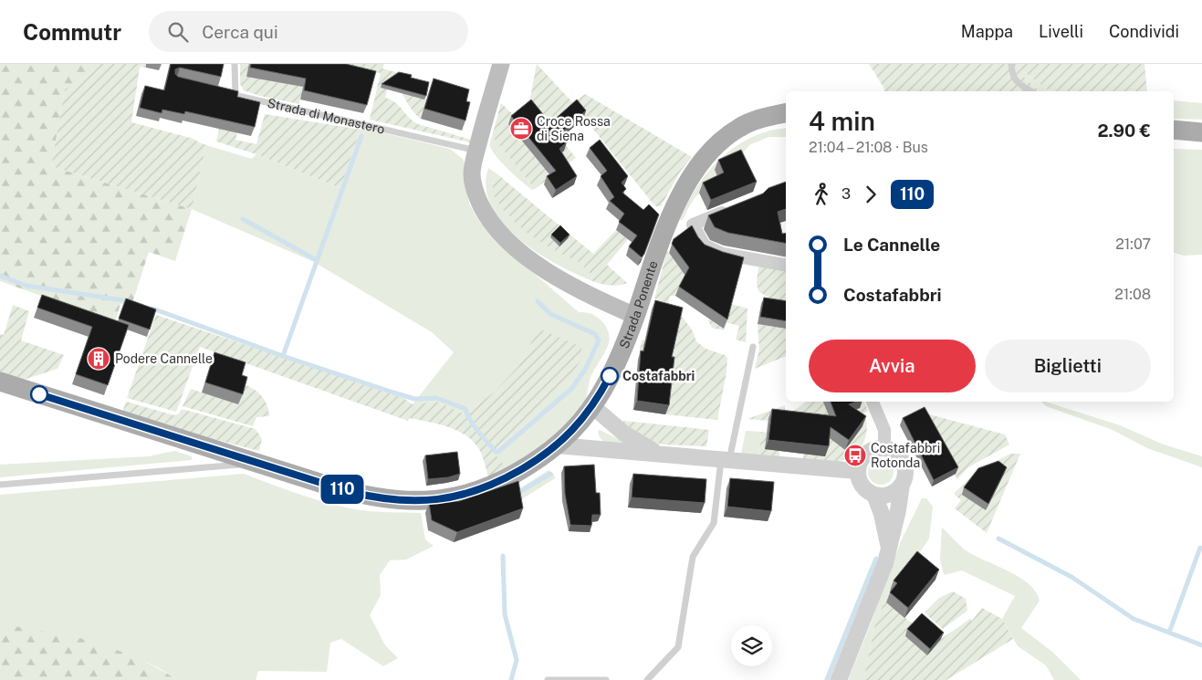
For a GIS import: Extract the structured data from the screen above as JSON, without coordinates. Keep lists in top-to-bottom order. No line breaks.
{"streets":{"main road":["Strada Ponente"],"lane":["Strada di Monastero"]},"places":{"office":["Croce Rossa di Siena"],"building":["Podere Cannelle"],"other":["Costafabbri"],"bus stop":["Costafabbri Rotonda"]},"lines":["bus line 110"],"page":{"header":"Commutr","search":"Cerca qui","nav":["Mappa","Livelli","Condividi"],"on_map":"110","heading":["4 min","21:04 – 21:08 · Bus","2.90 €"],"legs":["3","110"],"list":[{"name":"Le Cannelle","value":"21:07"},{"name":"Costafabbri","value":"21:08"}],"buttons":["Avvia","Biglietti"]}}
